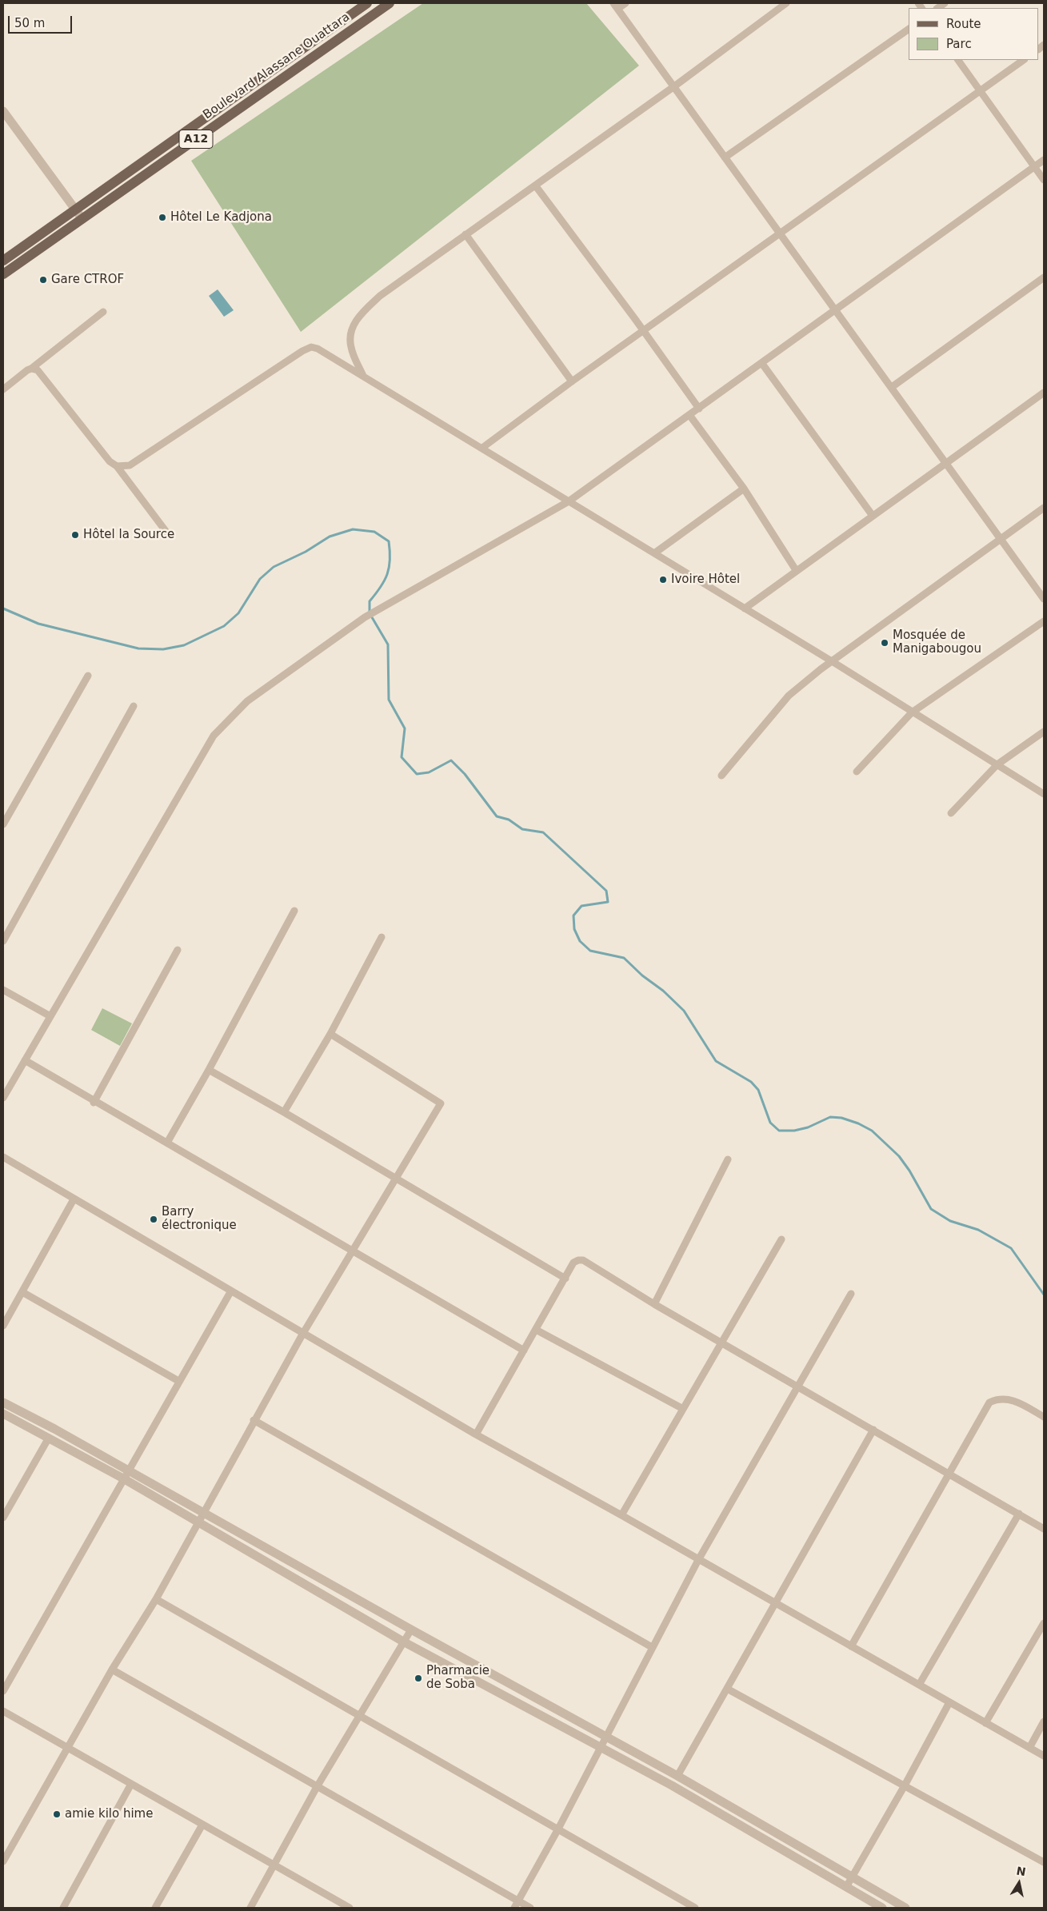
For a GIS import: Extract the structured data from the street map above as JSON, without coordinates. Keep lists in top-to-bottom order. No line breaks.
{"streets":{"main road":["Boulevard Alassane Ouattara","A12"]},"places":["Hôtel Le Kadjona","Gare CTROF","Hôtel la Source","Ivoire Hôtel","Mosquée de Manigabougou","Barry électronique","Pharmacie de Soba","amie kilo hime"],"legend":["Route","Parc"],"scale_bar":"50 m","north":"top"}
